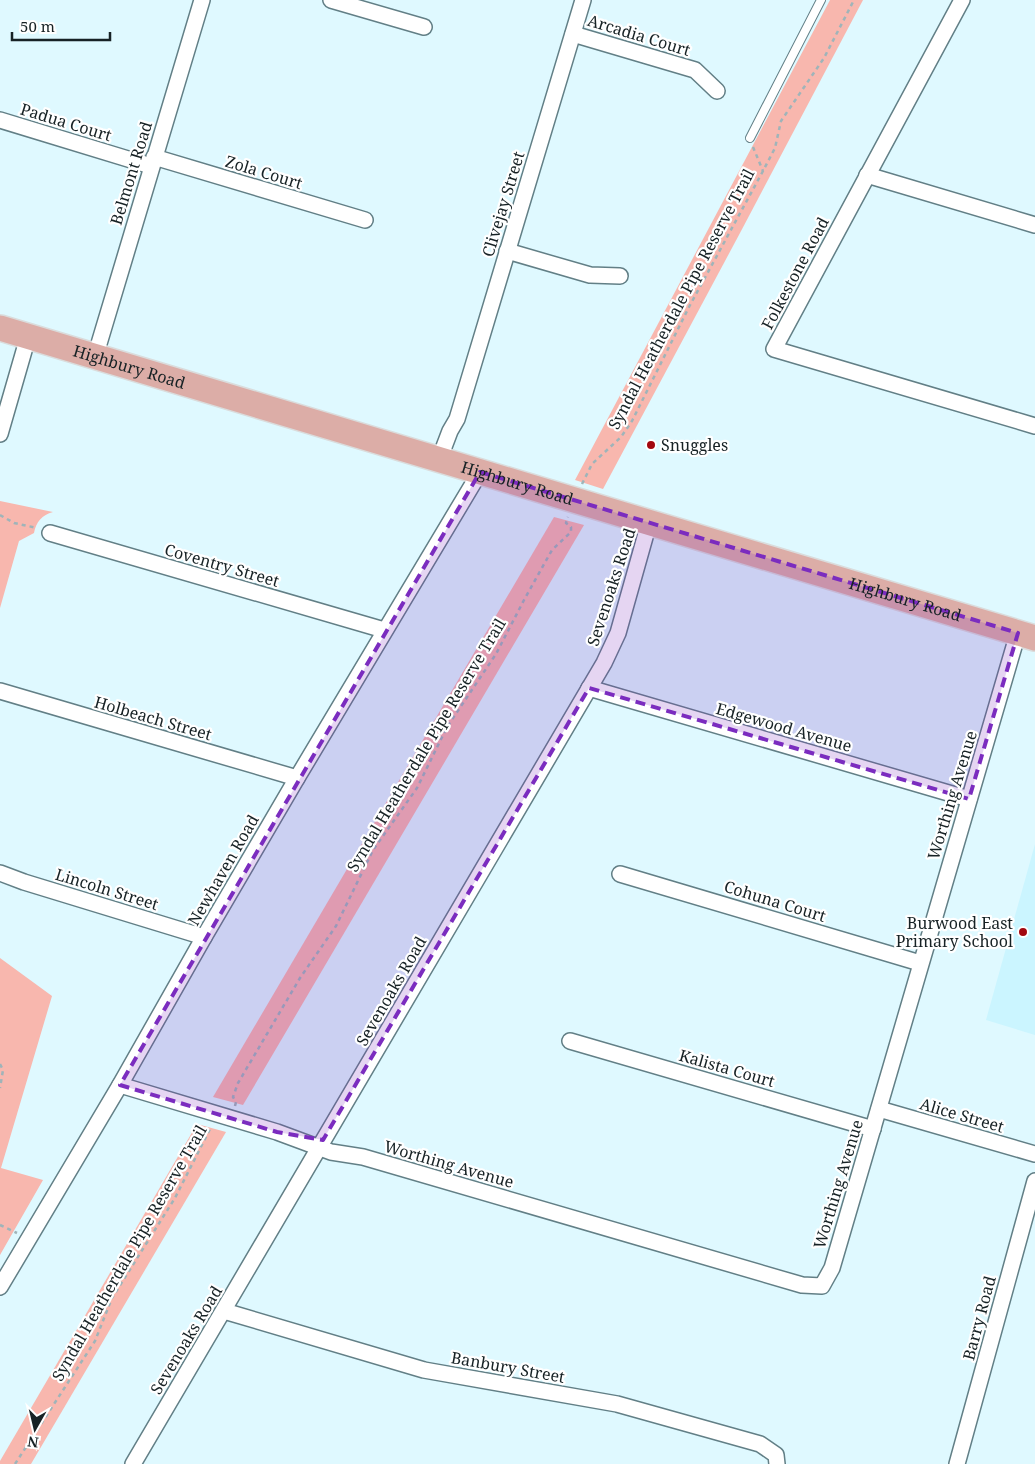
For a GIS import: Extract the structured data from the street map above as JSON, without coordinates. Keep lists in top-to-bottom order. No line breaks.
{"streets":{"main road":["Highbury Road"],"street":["Arcadia Court","Padua Court","Zola Court","Belmont Road","Clivejay Street","Folkestone Road","Coventry Street","Sevenoaks Road","Holbeach Street","Edgewood Avenue","Worthing Avenue","Newhaven Road","Lincoln Street","Cohuna Court","Kalista Court","Alice Street","Barry Road","Banbury Street"],"path":["Syndal Heatherdale Pipe Reserve Trail"]},"crossings":[["Arcadia Court","Clivejay Street"],["Padua Court","Zola Court"],["Padua Court","Belmont Road"],["Zola Court","Belmont Road"],["Belmont Road","Highbury Road"],["Clivejay Street","Highbury Road"],["Syndal Heatherdale Pipe Reserve Trail","Highbury Road"],["Syndal Heatherdale Pipe Reserve Trail","Worthing Avenue"],["Highbury Road","Sevenoaks Road"],["Highbury Road","Worthing Avenue"],["Highbury Road","Newhaven Road"],["Coventry Street","Newhaven Road"],["Sevenoaks Road","Edgewood Avenue"],["Sevenoaks Road","Worthing Avenue"],["Sevenoaks Road","Banbury Street"],["Holbeach Street","Newhaven Road"],["Edgewood Avenue","Worthing Avenue"],["Worthing Avenue","Newhaven Road"],["Worthing Avenue","Cohuna Court"],["Worthing Avenue","Kalista Court"],["Worthing Avenue","Alice Street"],["Newhaven Road","Lincoln Street"]],"places":["Snuggles","Burwood East Primary School"],"scale_bar":"50 m","north":"bottom"}
